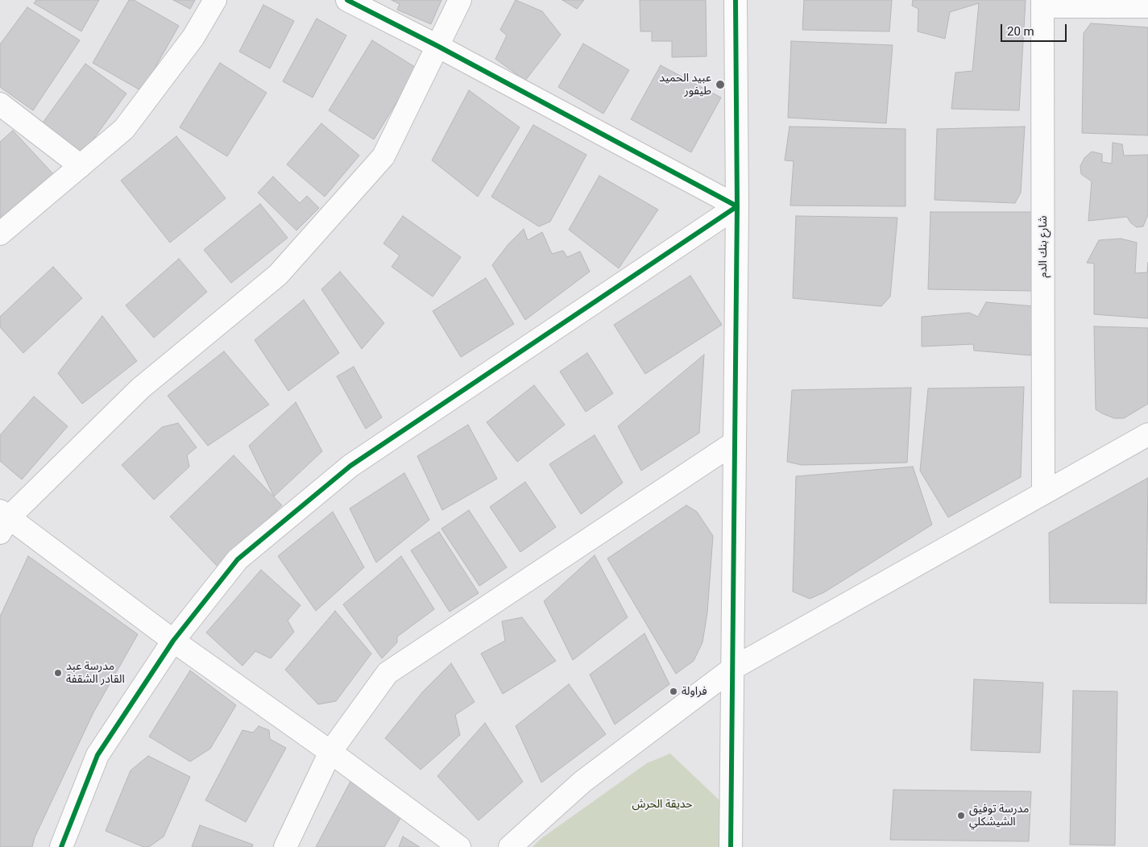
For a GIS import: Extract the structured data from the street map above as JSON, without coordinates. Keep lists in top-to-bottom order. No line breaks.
{"streets":{"street":["شارع بنك الدم"]},"parks":["حديقة الحرش"],"places":["عبيد الحميد طيفور","مدرسة عبد القادر الشقفة","فراولة","مدرسة توفيق الشيشكلي"],"scale_bar":"20 m"}
